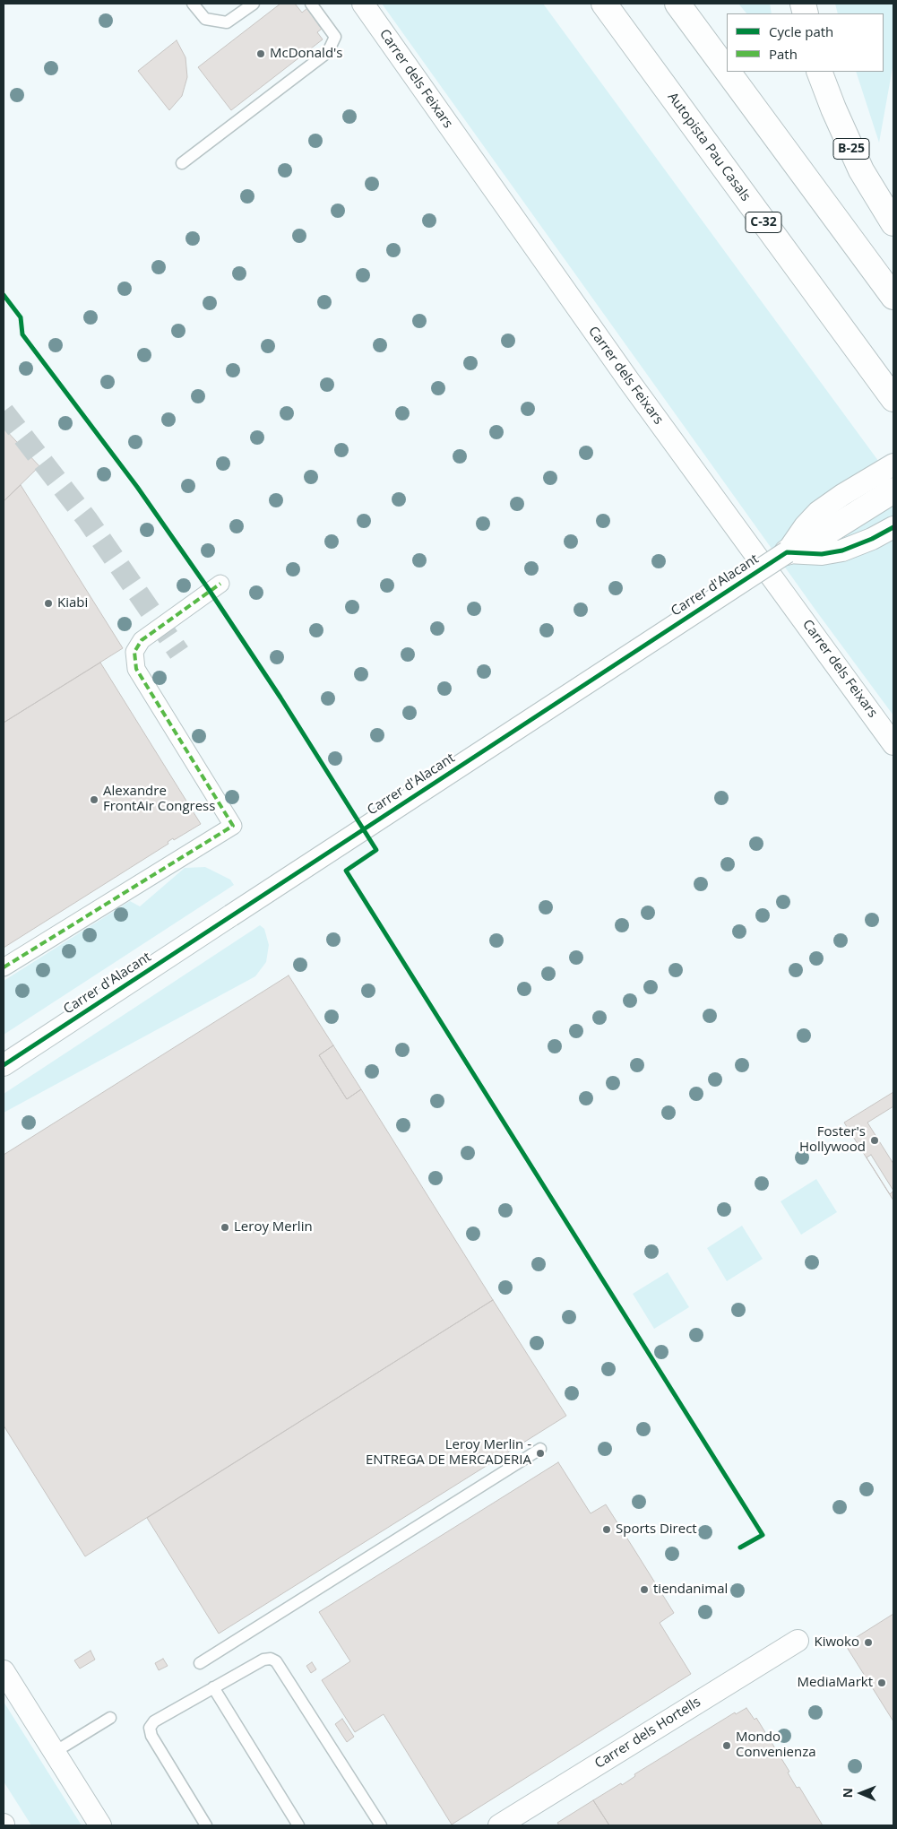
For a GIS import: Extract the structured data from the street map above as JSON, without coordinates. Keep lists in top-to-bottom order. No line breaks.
{"streets":{"highway":["Autopista Pau Casals","B-25","C-32"],"street":["Carrer dels Feixars","Carrer d'Alacant","Carrer dels Hortells"]},"places":["McDonald's","Kiabi","Alexandre FrontAir Congress","Foster's Hollywood","Leroy Merlin","Leroy Merlin - ENTREGA DE MERCADERIA","Sports Direct","tiendanimal","Kiwoko","MediaMarkt","Mondo Convenienza"],"legend":["Cycle path","Path"],"north":"left"}
